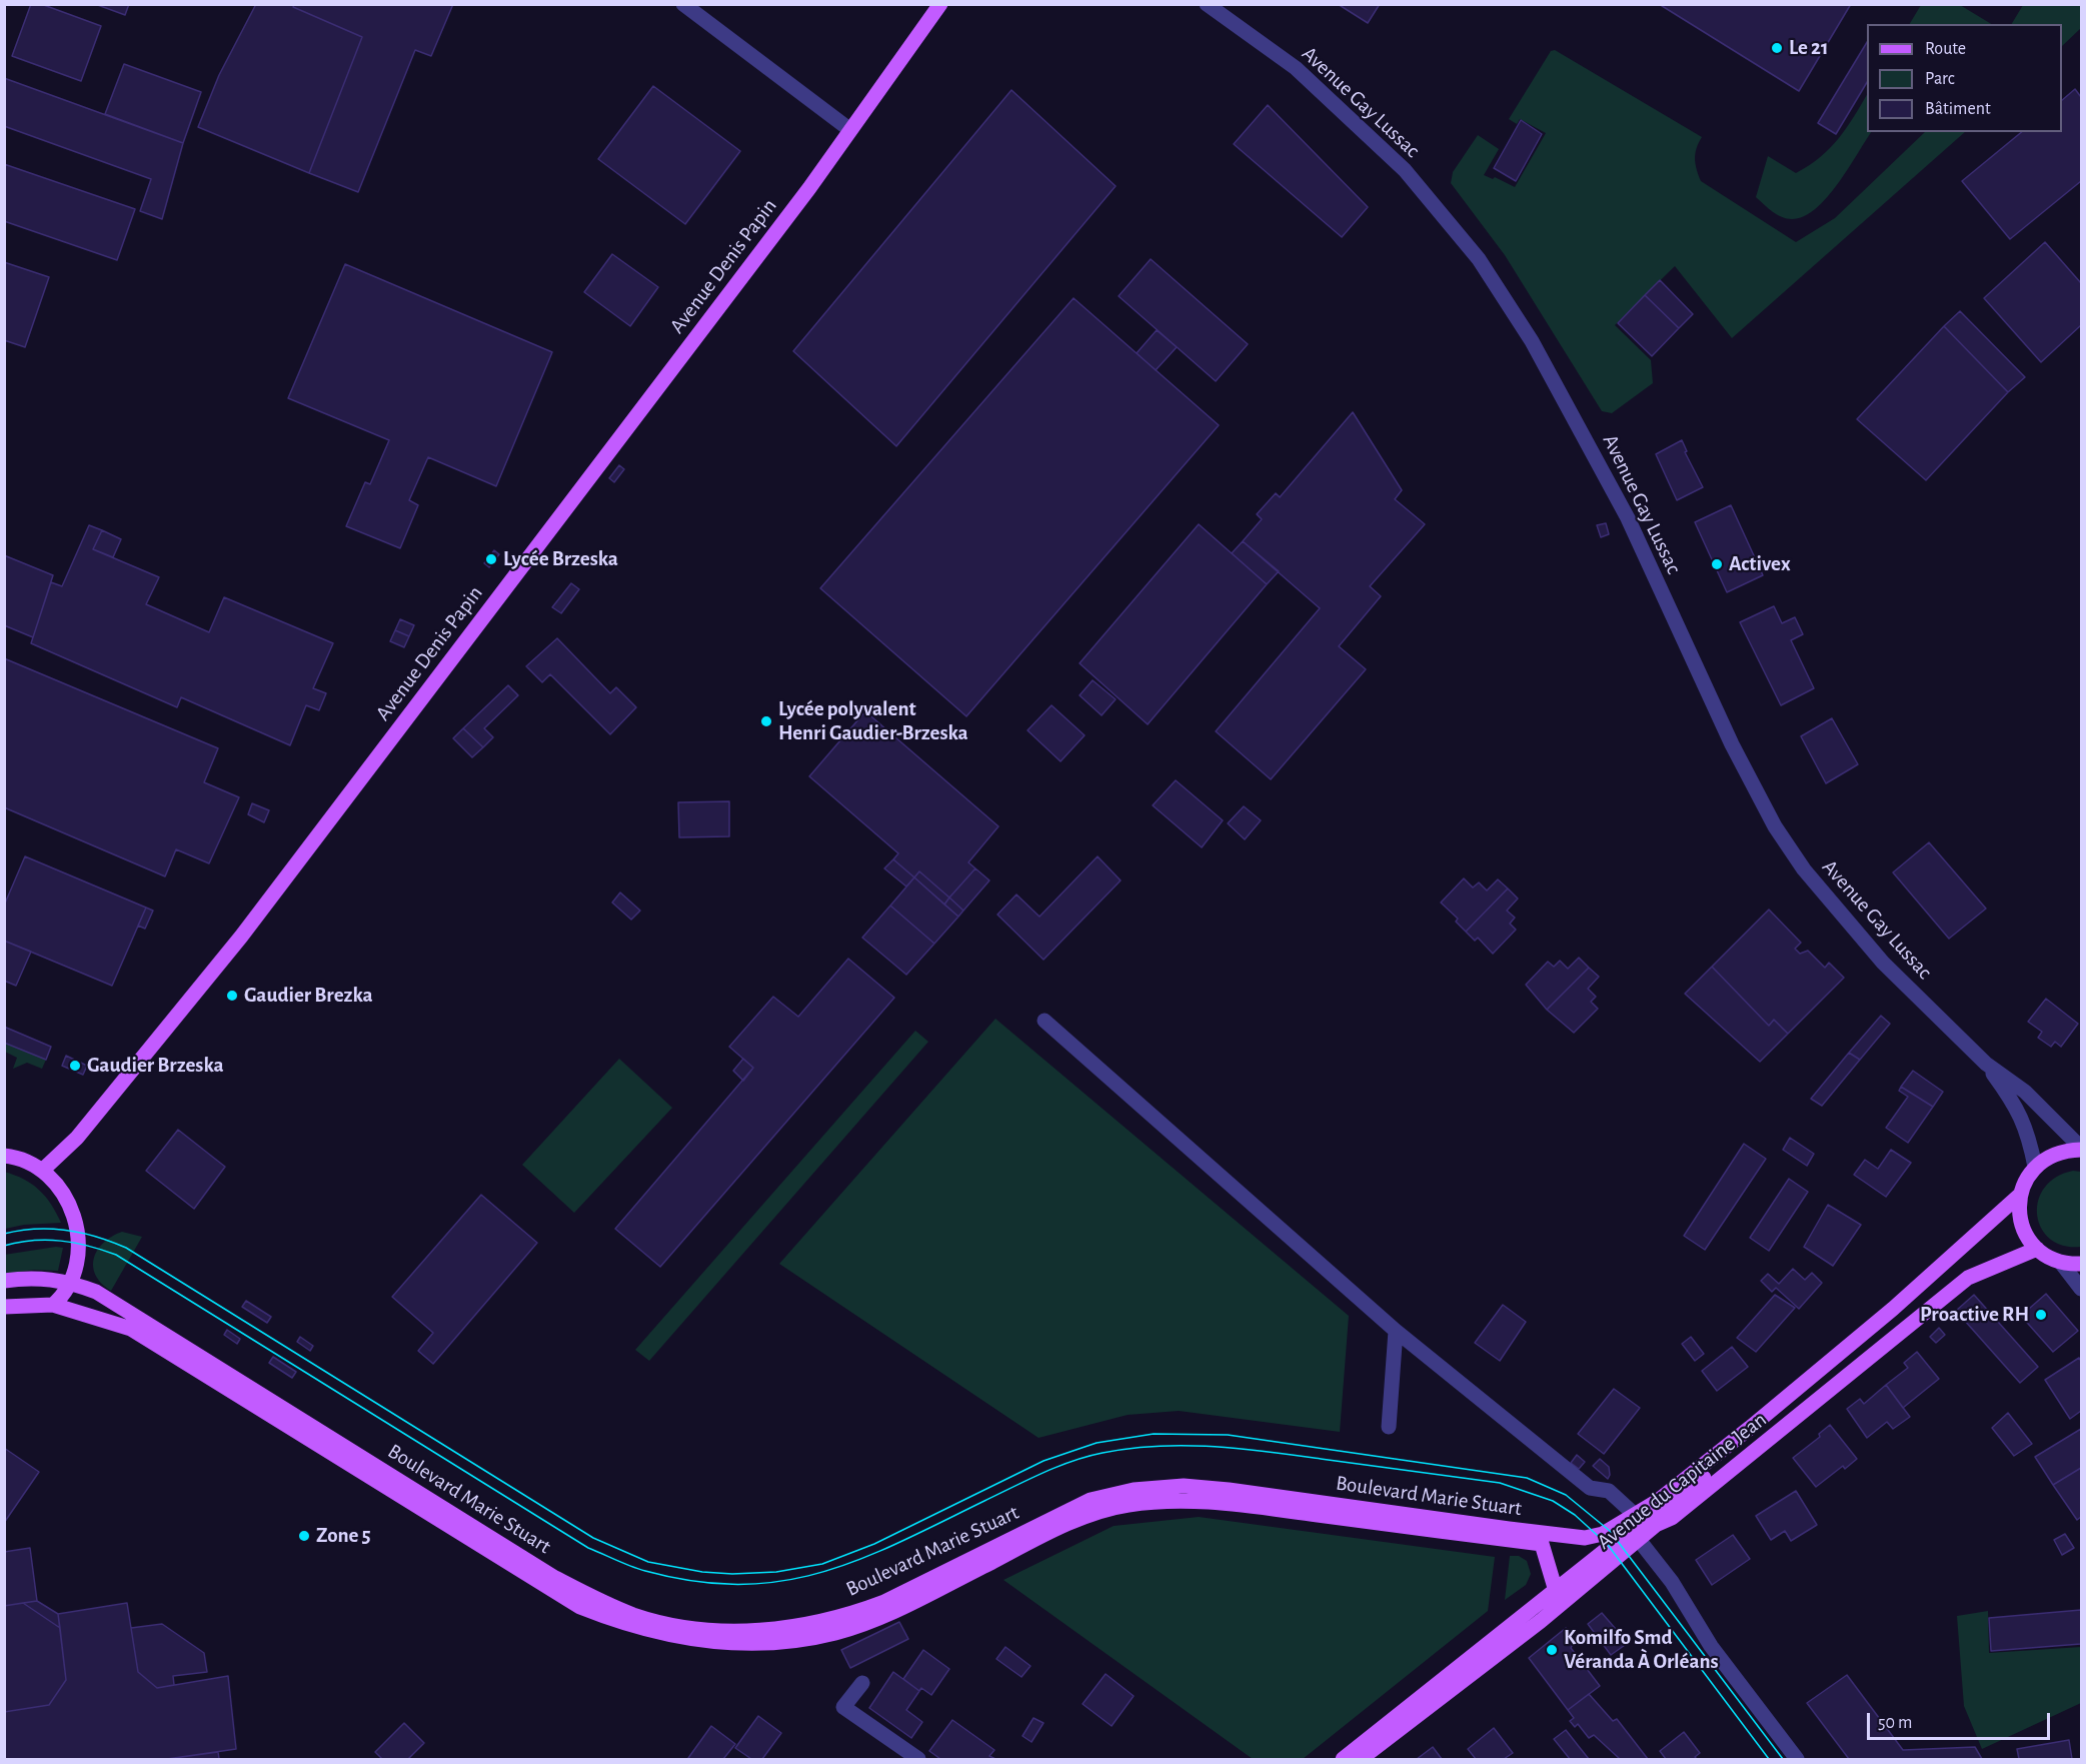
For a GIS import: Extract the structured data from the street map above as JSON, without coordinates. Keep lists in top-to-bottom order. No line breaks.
{"streets":{"main road":["Avenue Denis Papin","Avenue du Capitaine Jean","Boulevard Marie Stuart"],"street":["Avenue Gay Lussac"]},"crossings":[["Avenue du Capitaine Jean","Boulevard Marie Stuart"]],"places":["Le 21","Lycée Brzeska","Activex","Lycée polyvalent Henri Gaudier-Brzeska","Gaudier Brezka","Gaudier Brzeska","Proactive RH","Zone 5","Komilfo Smd Véranda À Orléans"],"legend":["Route","Parc","Bâtiment"],"scale_bar":"50 m"}
